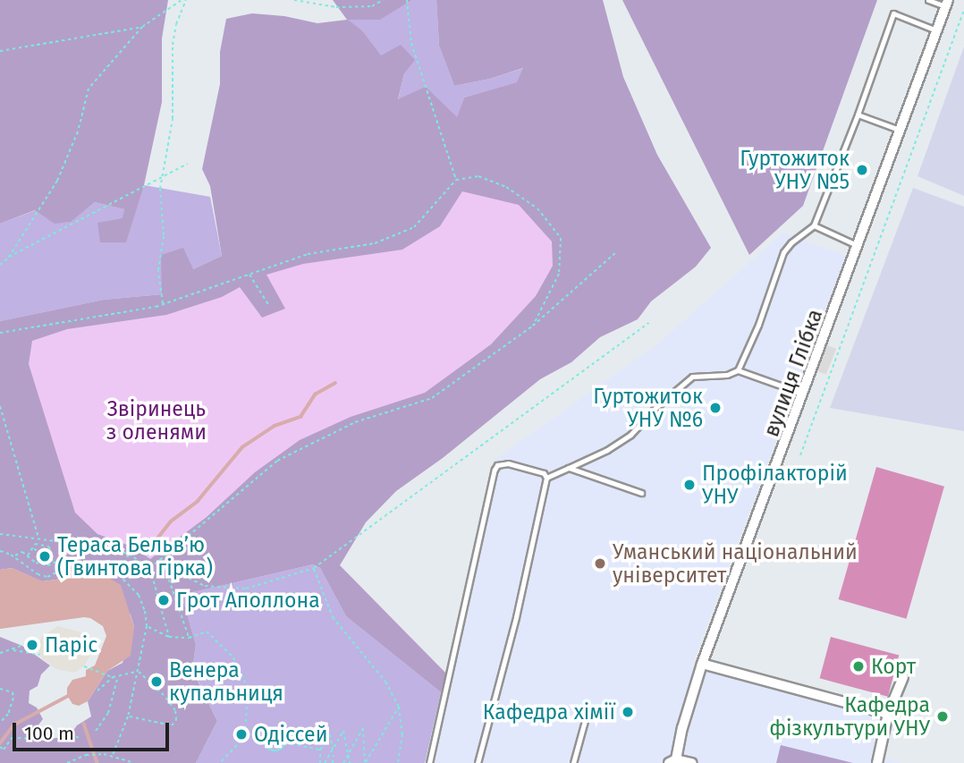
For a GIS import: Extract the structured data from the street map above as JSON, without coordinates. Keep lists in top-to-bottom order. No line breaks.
{"streets":{"street":["вулиця Глібка"]},"parks":["Звіринець з оленями"],"places":["Гуртожиток УНУ №5","Гуртожиток УНУ №6","Профілакторій УНУ","Тераса Бельв’ю (Гвинтова гірка)","Уманський національний університет","Грот Аполлона","Паріс","Корт","Венера купальниця","Кафедра хімії","Кафедра фізкультури УНУ","Одіссей"],"scale_bar":"100 m"}
